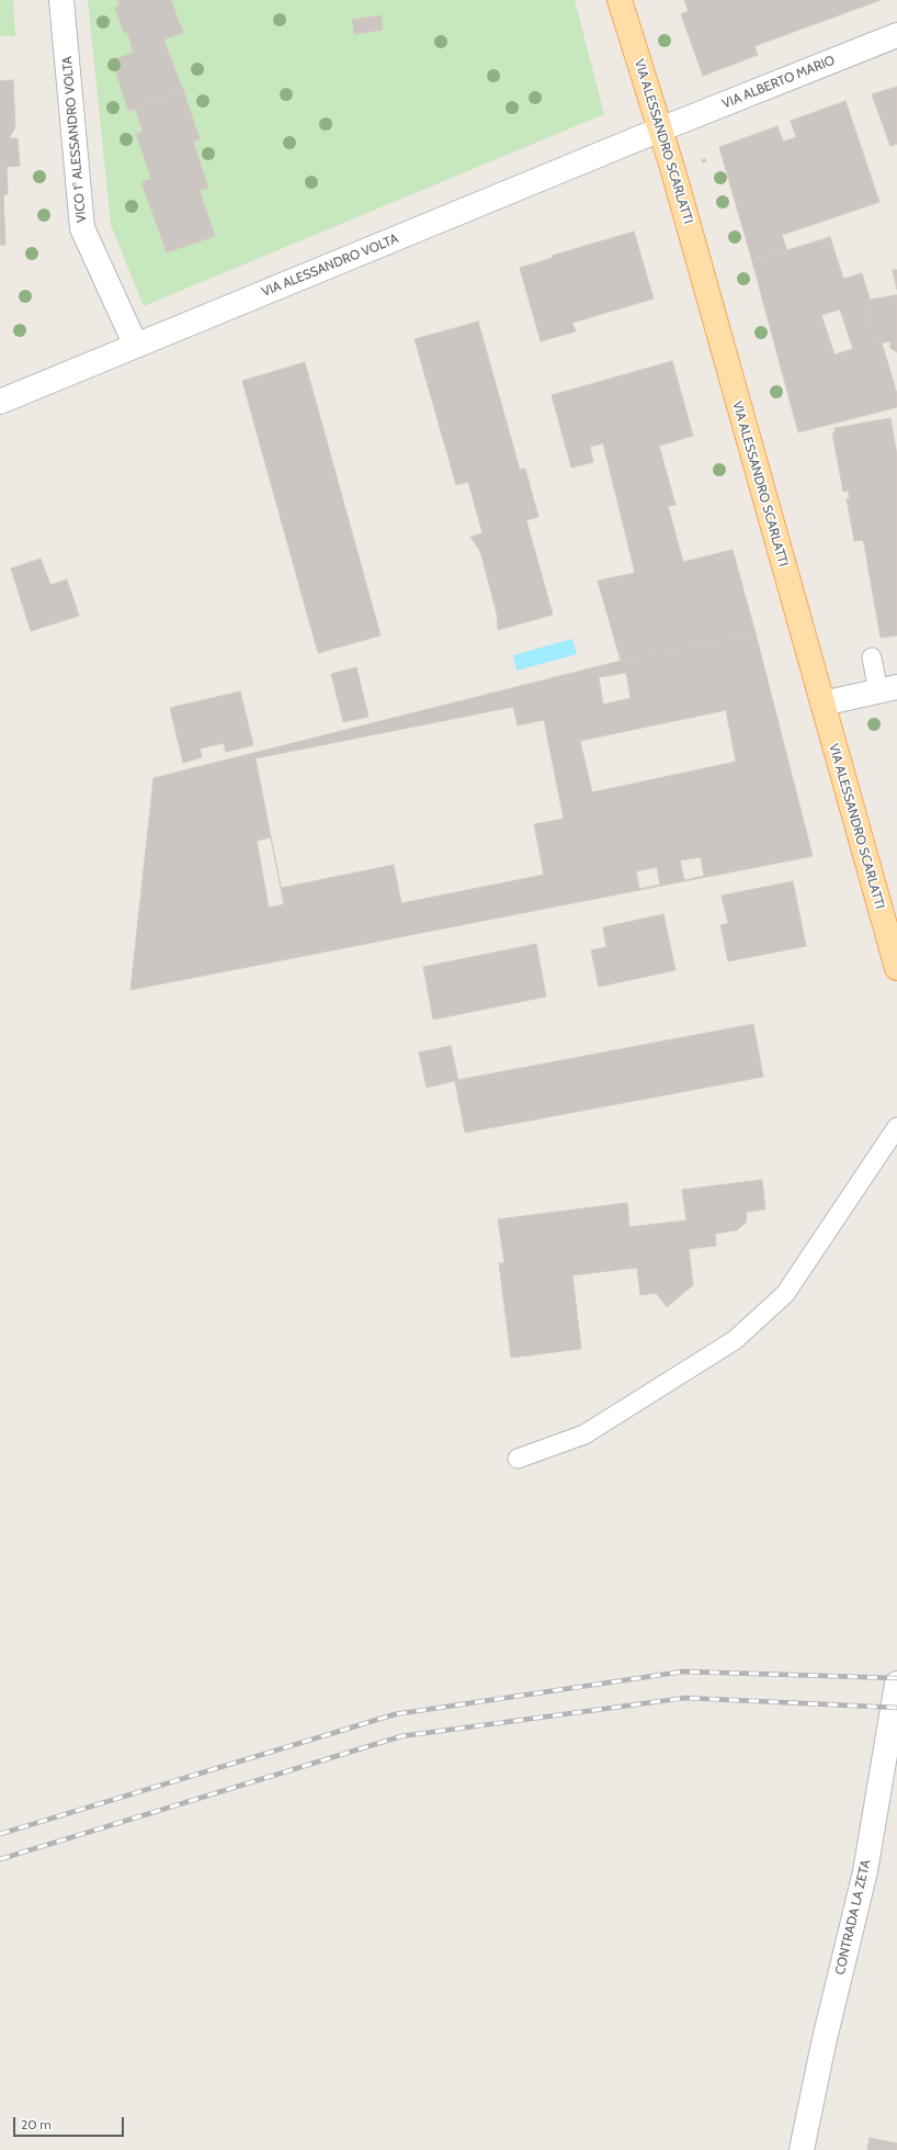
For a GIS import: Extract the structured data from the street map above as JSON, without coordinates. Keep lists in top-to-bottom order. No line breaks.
{"streets":{"main road":["VIA ALESSANDRO SCARLATTI"],"street":["VIA ALBERTO MARIO","VICO 1° ALESSANDRO VOLTA","VIA ALESSANDRO VOLTA","CONTRADA LA ZETA"]},"crossings":[["VIA ALBERTO MARIO","VIA ALESSANDRO SCARLATTI"],["VIA ALBERTO MARIO","VIA ALESSANDRO VOLTA"],["VICO 1° ALESSANDRO VOLTA","VIA ALESSANDRO VOLTA"],["VIA ALESSANDRO SCARLATTI","VIA ALESSANDRO VOLTA"]],"scale_bar":"20 m"}
